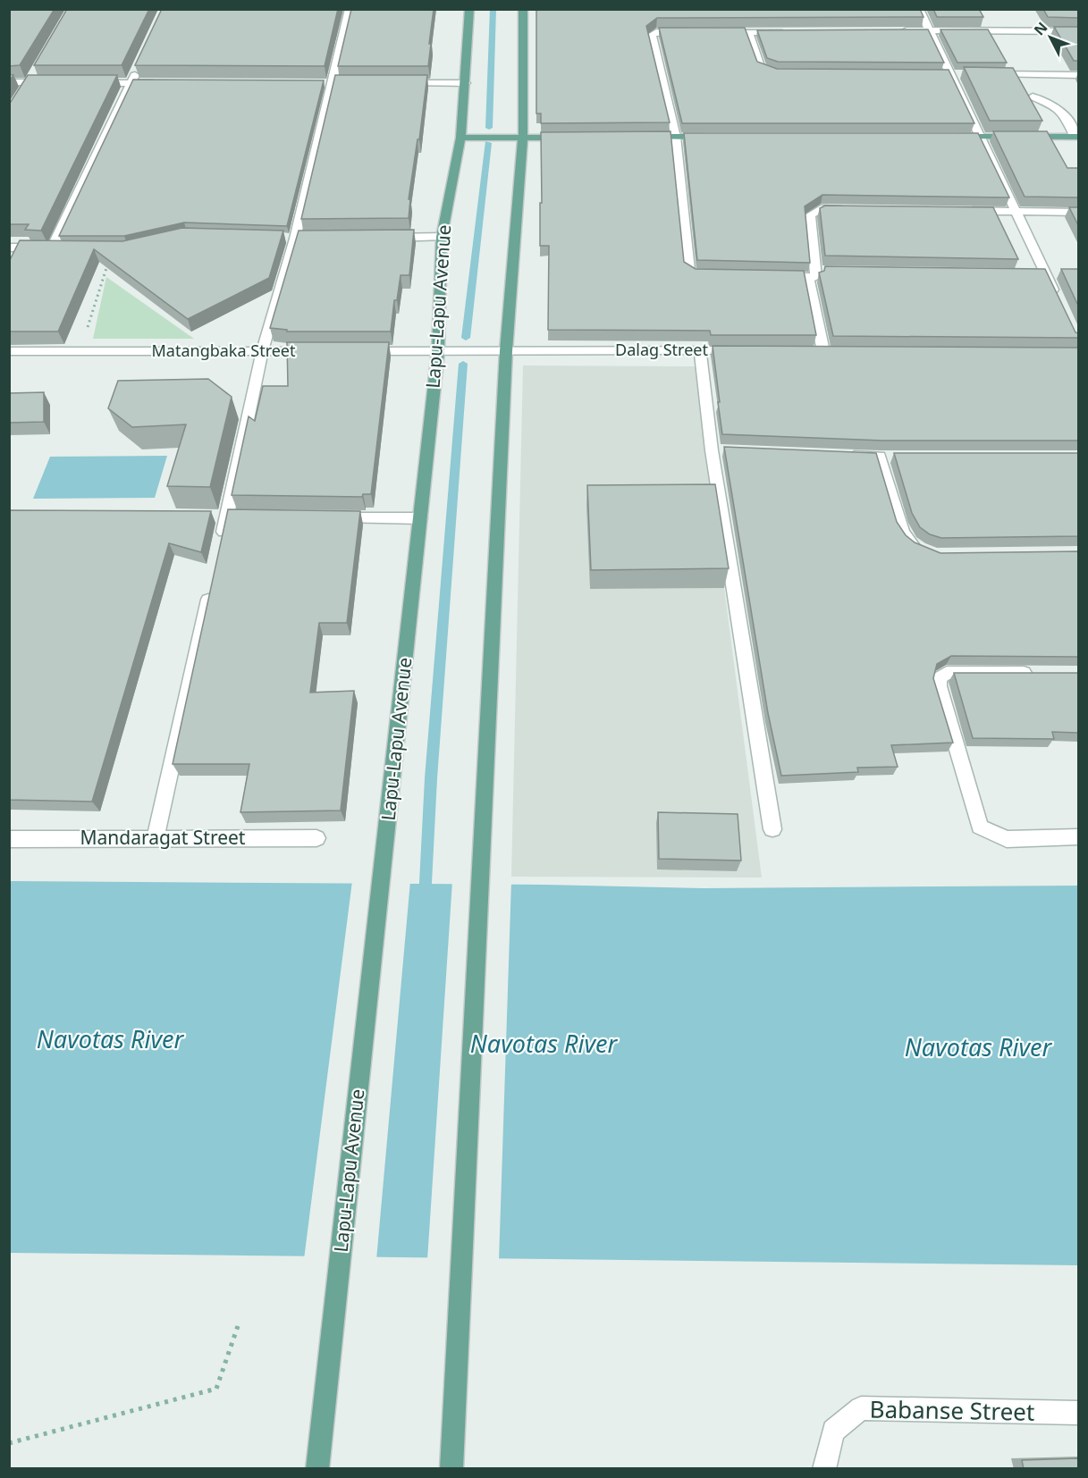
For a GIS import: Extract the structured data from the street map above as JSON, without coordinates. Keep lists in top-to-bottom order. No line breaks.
{"streets":{"main road":["Lapu-Lapu Avenue"],"street":["Dalag Street","Matangbaka Street","Mandaragat Street","Babanse Street"]},"crossings":[["Lapu-Lapu Avenue","Dalag Street"]],"water":["Navotas River"],"north":"top left"}
